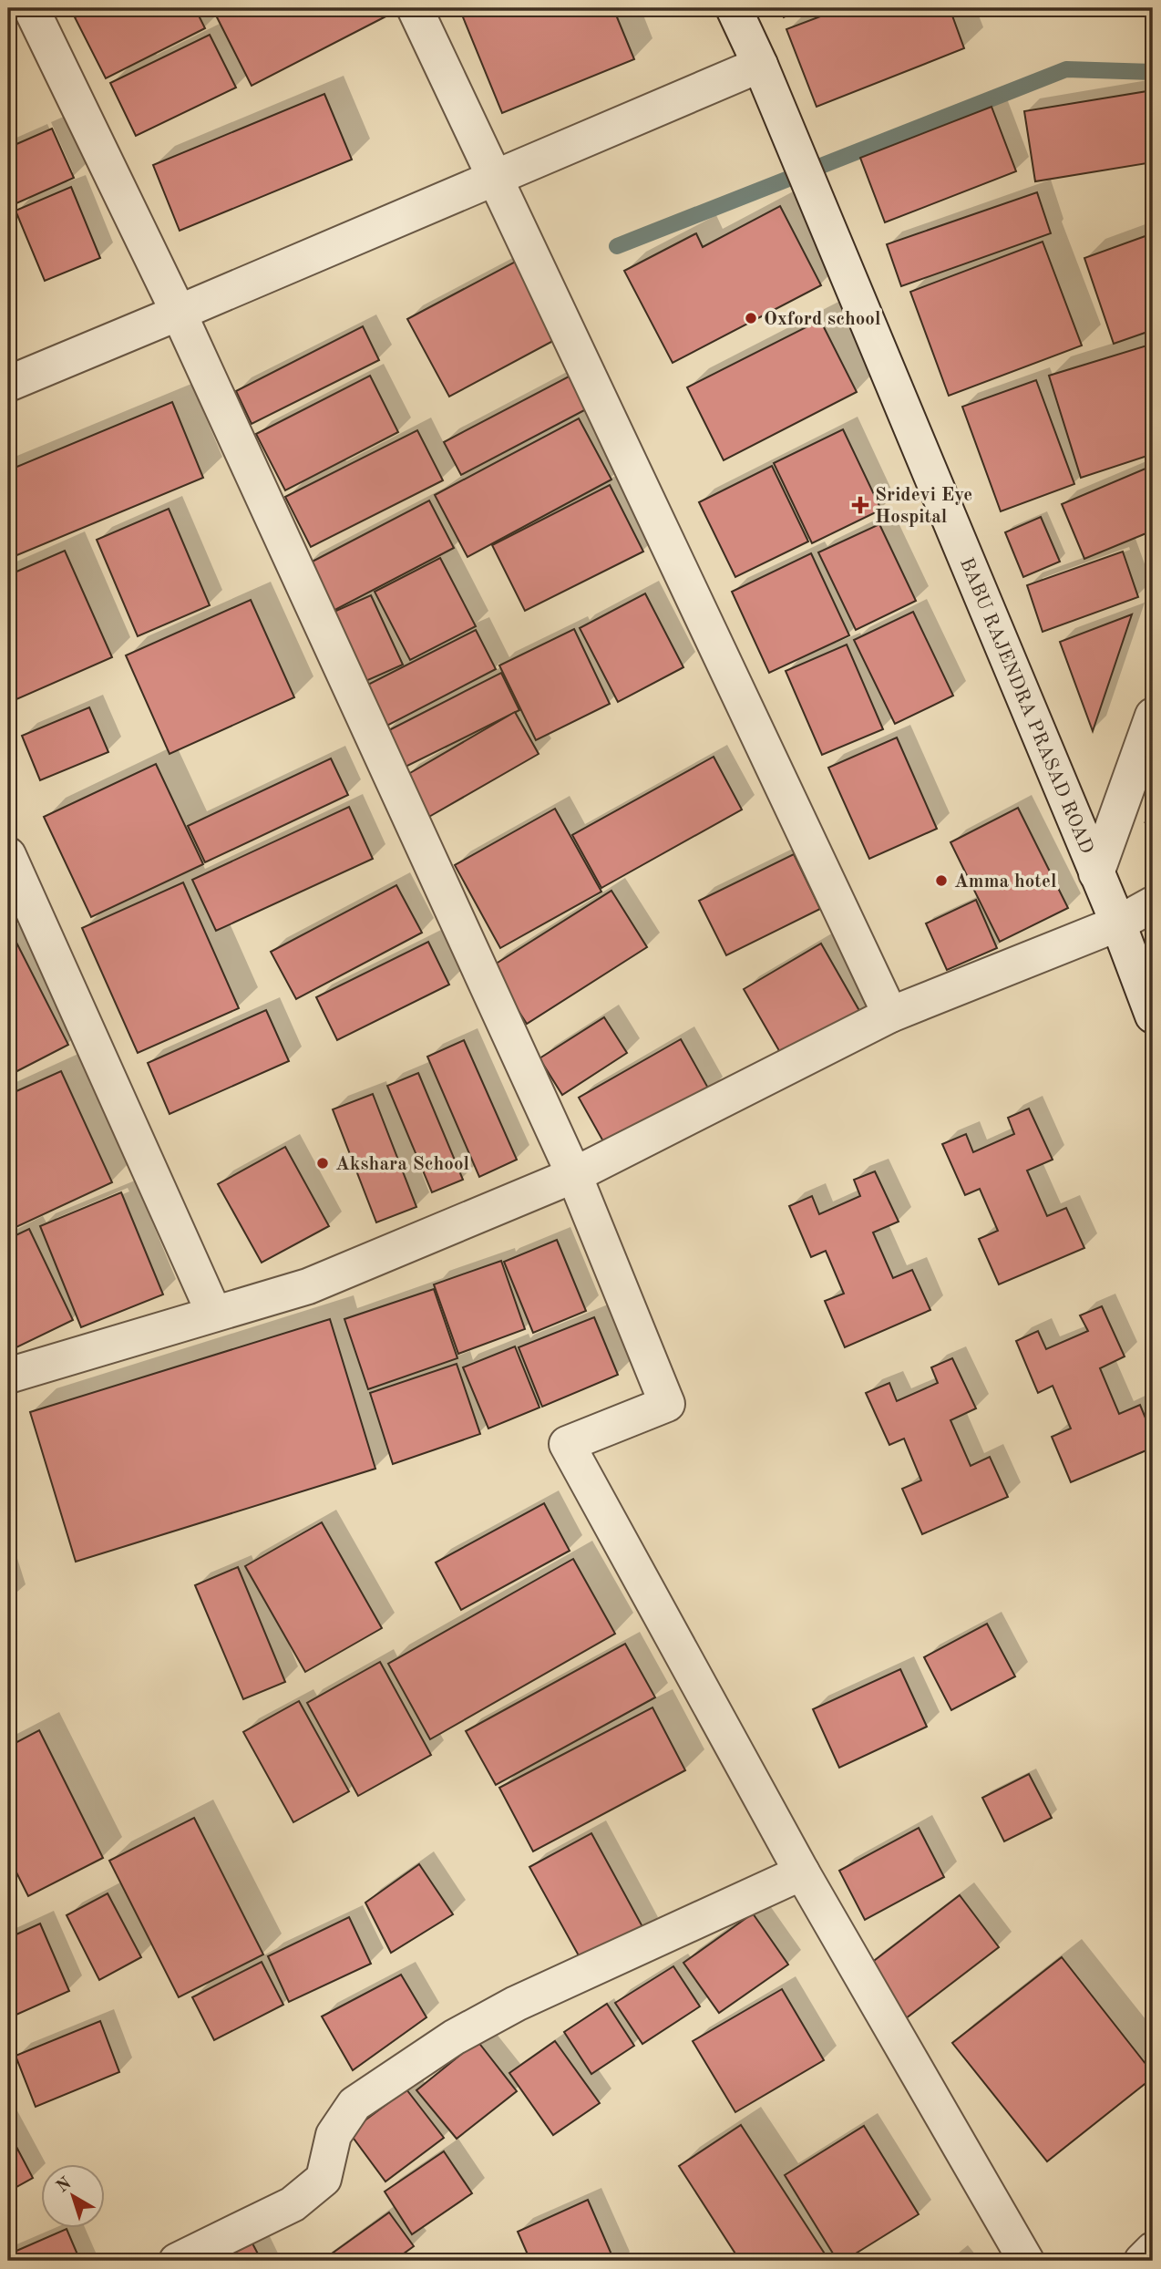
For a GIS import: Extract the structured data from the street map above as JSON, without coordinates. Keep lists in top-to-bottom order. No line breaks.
{"streets":{"street":["BABU RAJENDRA PRASAD ROAD"]},"places":{"other":["Oxford school","Amma hotel","Akshara School"],"health":["Sridevi Eye Hospital"]},"north":"top left"}
